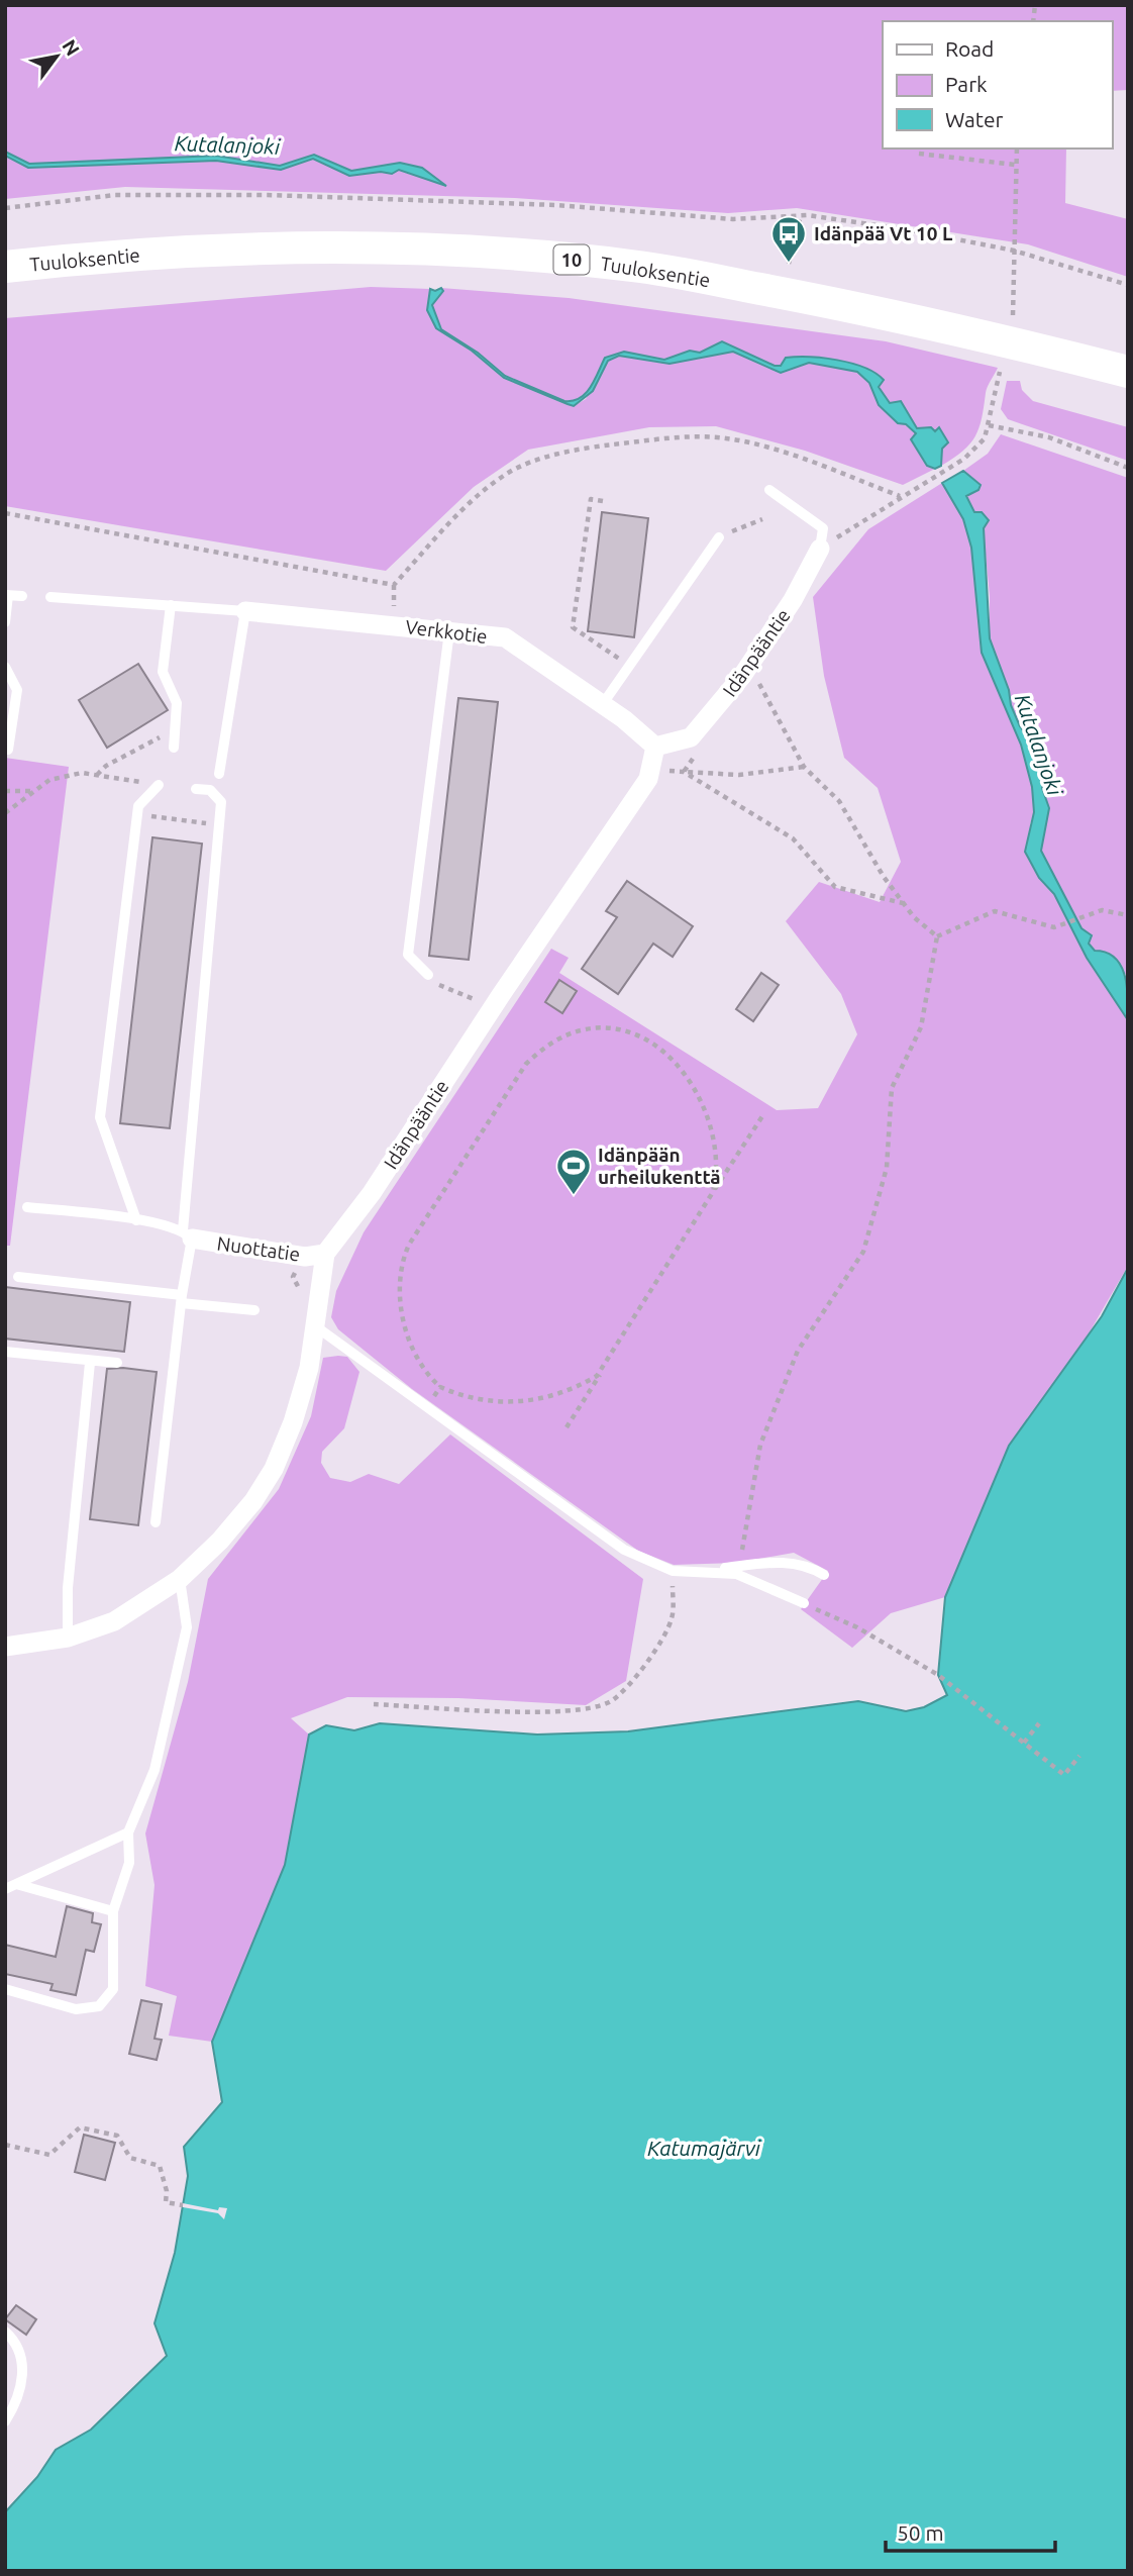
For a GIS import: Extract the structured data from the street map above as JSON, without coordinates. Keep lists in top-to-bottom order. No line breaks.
{"streets":{"highway":["Tuuloksentie","10"],"street":["Verkkotie","Idänpääntie","Nuottatie"]},"crossings":[["Verkkotie","Idänpääntie"],["Idänpääntie","Nuottatie"]],"water":["Kutalanjoki","Katumajärvi"],"places":{"bus stop":["Idänpää Vt 10 L"],"sports":["Idänpään urheilukenttä"]},"legend":["Road","Park","Water"],"scale_bar":"50 m","north":"top right"}
